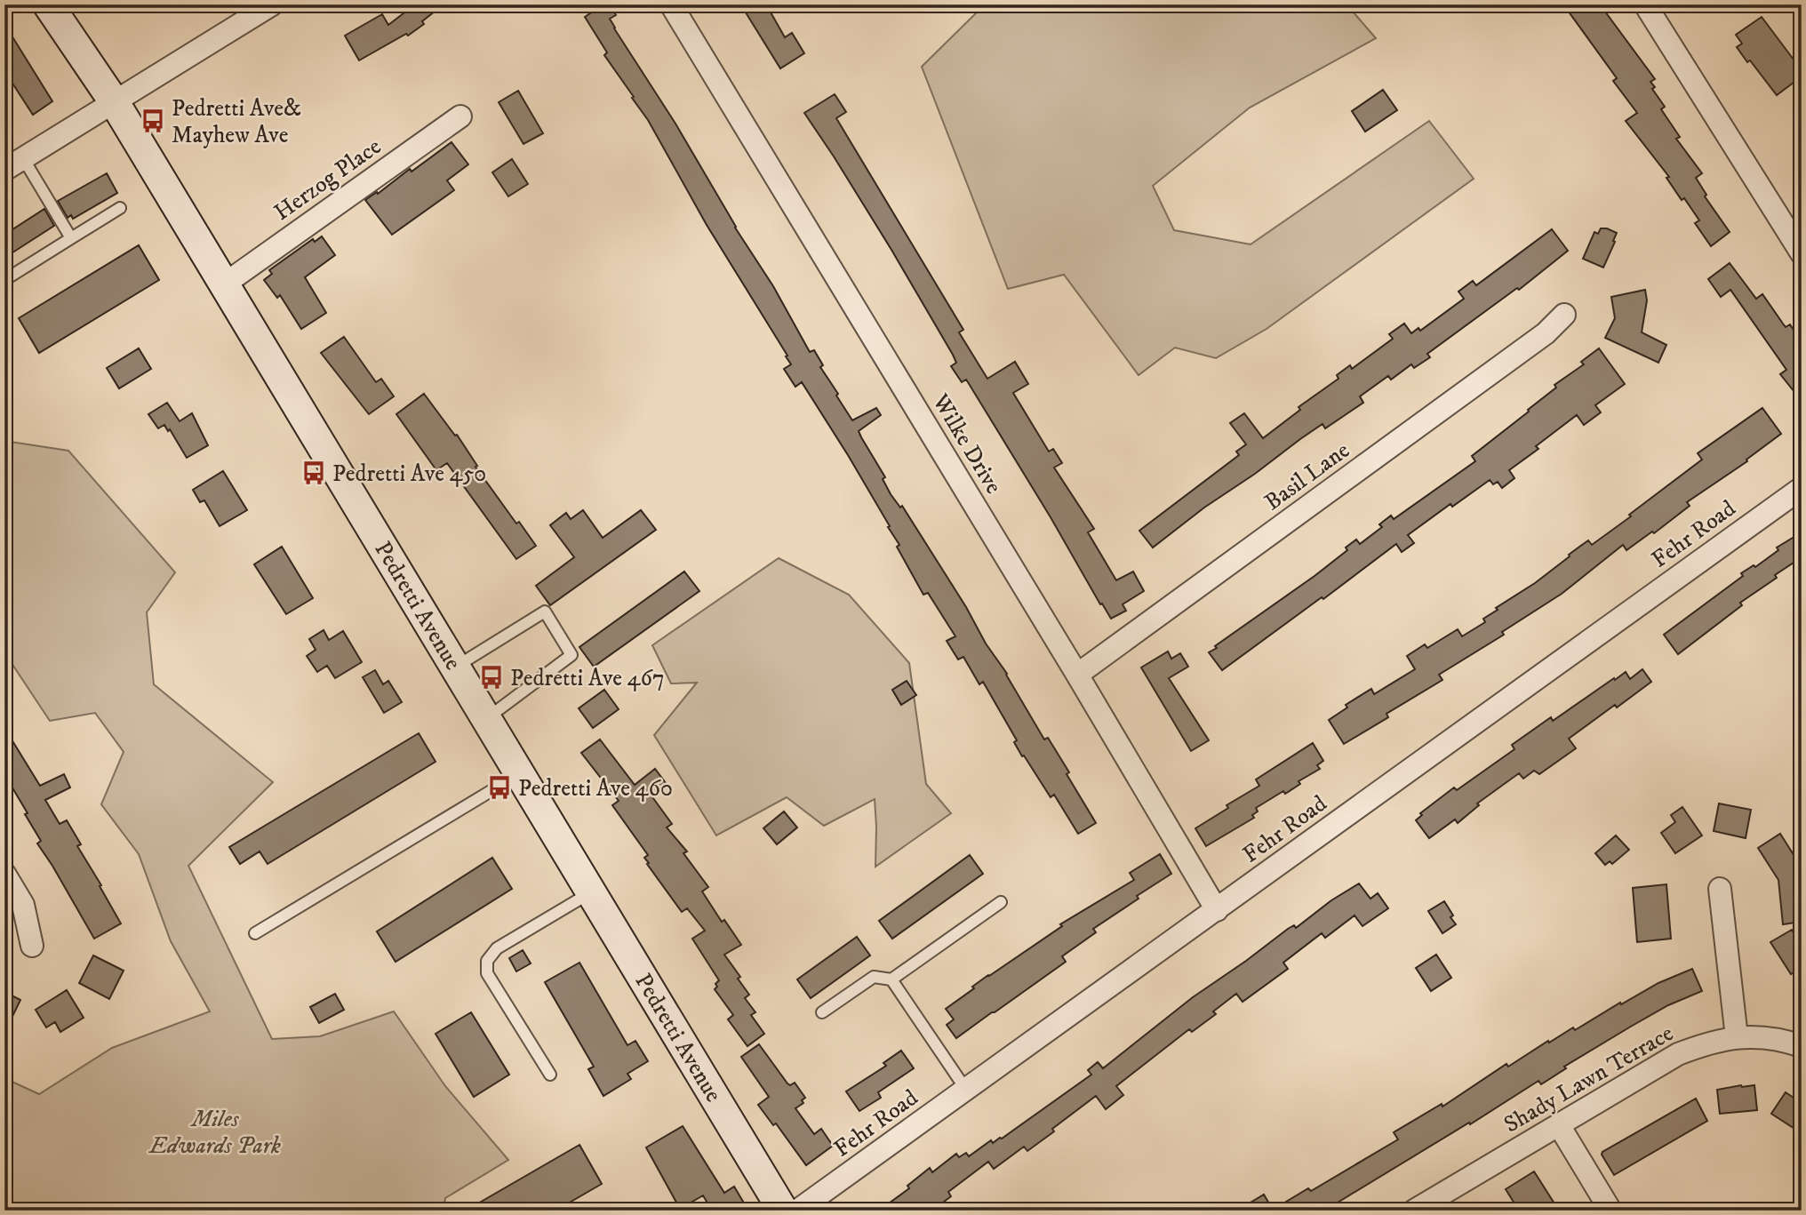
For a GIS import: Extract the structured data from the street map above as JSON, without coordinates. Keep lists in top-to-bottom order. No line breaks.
{"streets":{"street":["Herzog Place","Wilke Drive","Basil Lane","Fehr Road","Pedretti Avenue","Shady Lawn Terrace"]},"crossings":[["Herzog Place","Pedretti Avenue"],["Wilke Drive","Basil Lane"],["Wilke Drive","Fehr Road"]],"parks":["Miles Edwards Park"],"places":{"bus stop":["Pedretti Ave& Mayhew Ave","Pedretti Ave 450","Pedretti Ave 467","Pedretti Ave 460"]}}
